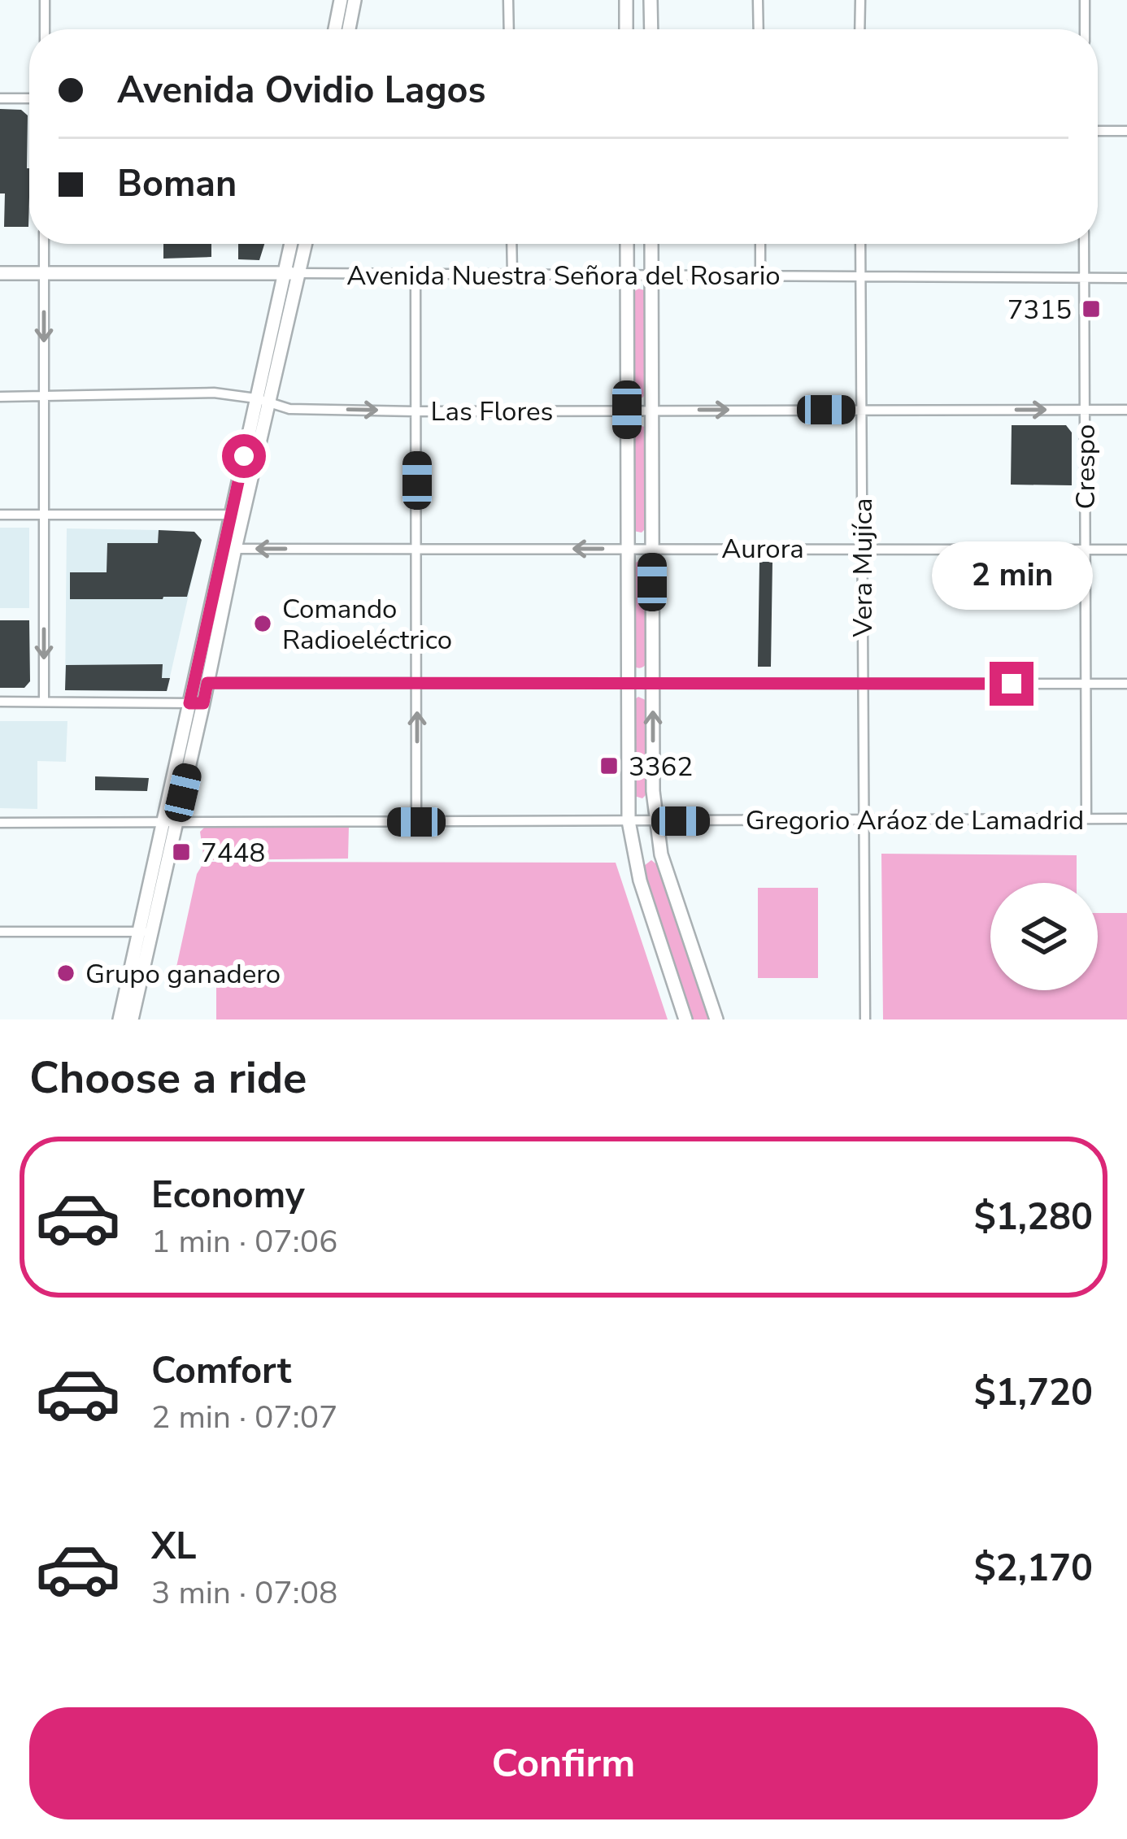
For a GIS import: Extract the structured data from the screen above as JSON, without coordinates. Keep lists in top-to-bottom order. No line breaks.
{"streets":{"street":["Avenida Nuestra Señora del Rosario","Las Flores","Crespo","Aurora","Vera Mujíca","Gregorio Aráoz de Lamadrid"]},"crossings":[["Avenida Nuestra Señora del Rosario","Crespo"],["Avenida Nuestra Señora del Rosario","Vera Mujíca"],["Las Flores","Crespo"],["Las Flores","Vera Mujíca"],["Crespo","Aurora"],["Crespo","Gregorio Aráoz de Lamadrid"],["Aurora","Vera Mujíca"],["Vera Mujíca","Gregorio Aráoz de Lamadrid"]],"one_way":["Las Flores","Aurora"],"places":{"transit":["7315","3362","7448"],"other":["Comando Radioeléctrico","Grupo ganadero"]},"page":{"banner":["Avenida Ovidio Lagos","Boman"],"bubble":"2 min","heading":"Choose a ride","list":[{"name":"Economy","note":"1 min · 07:06","value":"$1,280"},{"name":"Comfort","note":"2 min · 07:07","value":"$1,720"},{"name":"XL","note":"3 min · 07:08","value":"$2,170"}],"buttons":"Confirm"}}
